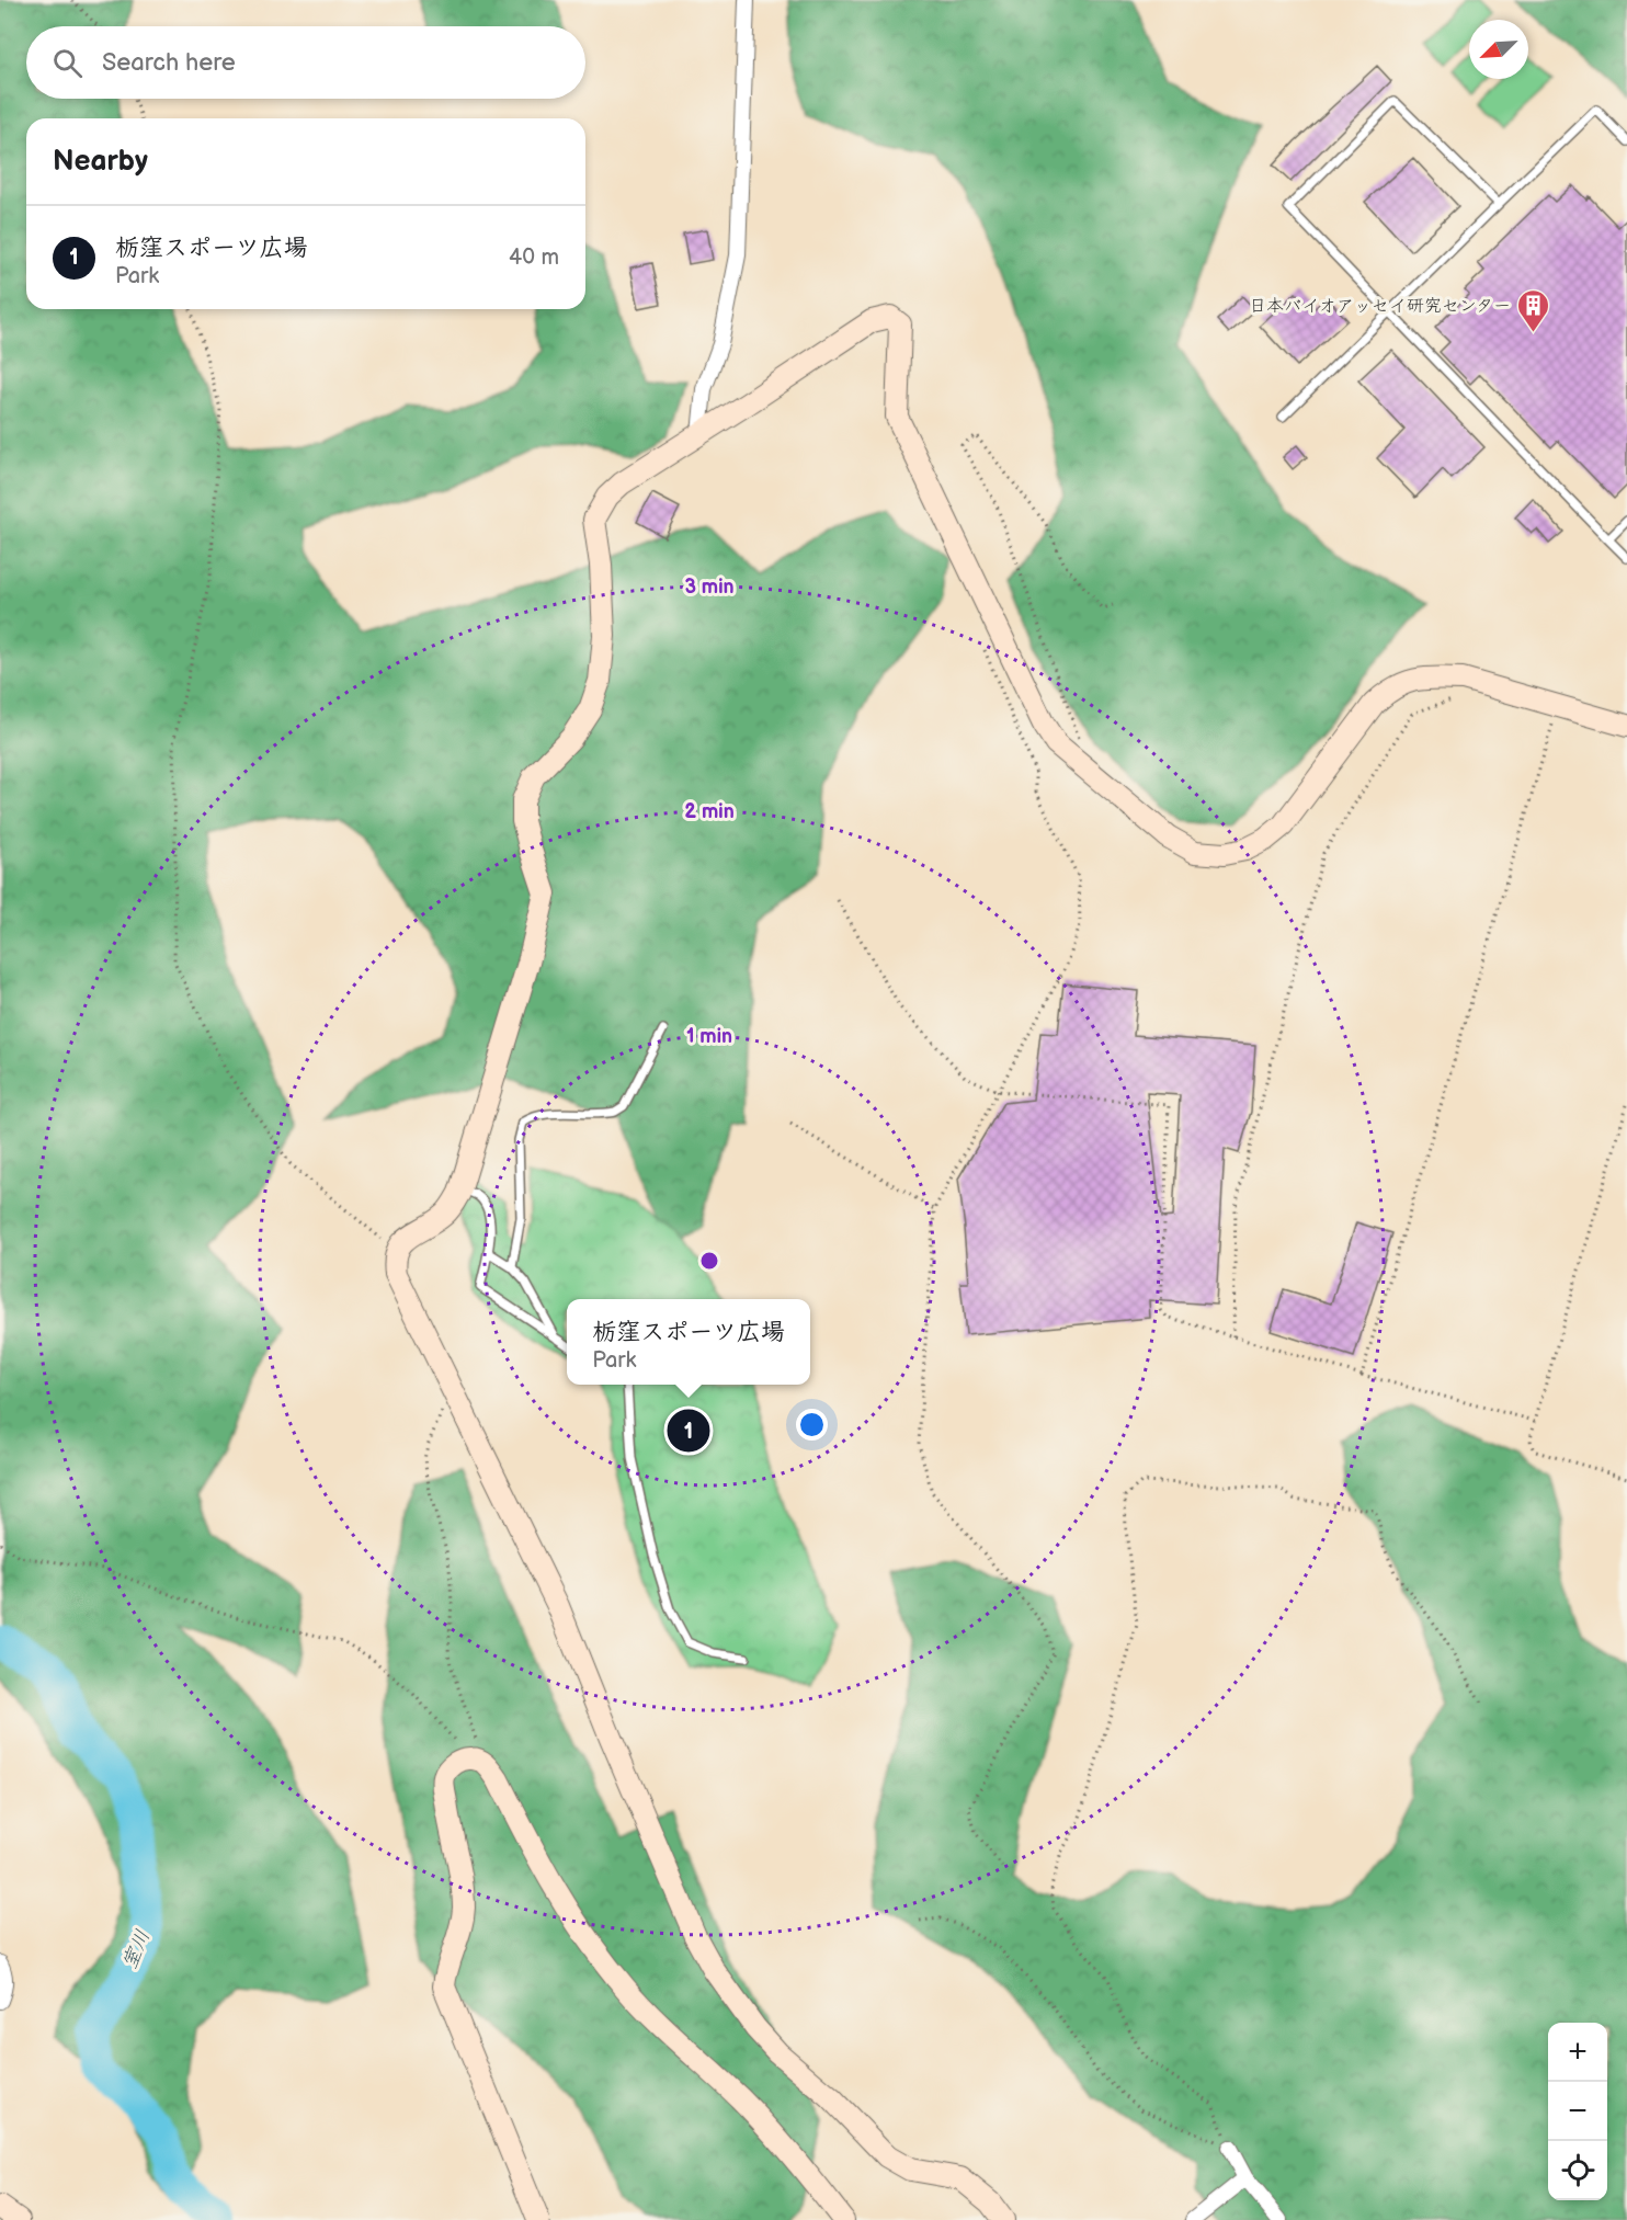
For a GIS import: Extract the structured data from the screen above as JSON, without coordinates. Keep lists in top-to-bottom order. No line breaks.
{"water":["室川"],"places":{"building":["日本バイオアッセイ研究センター"]},"north":"bottom left","page":{"search":"Search here","heading":"Nearby","list":[{"mark":"1","name":"栃窪スポーツ広場","note":"Park","value":"40 m"}],"popup":["栃窪スポーツ広場","Park"],"pins":"1","map_buttons":["+","−"]},"rings":["3 min","2 min","1 min"]}
